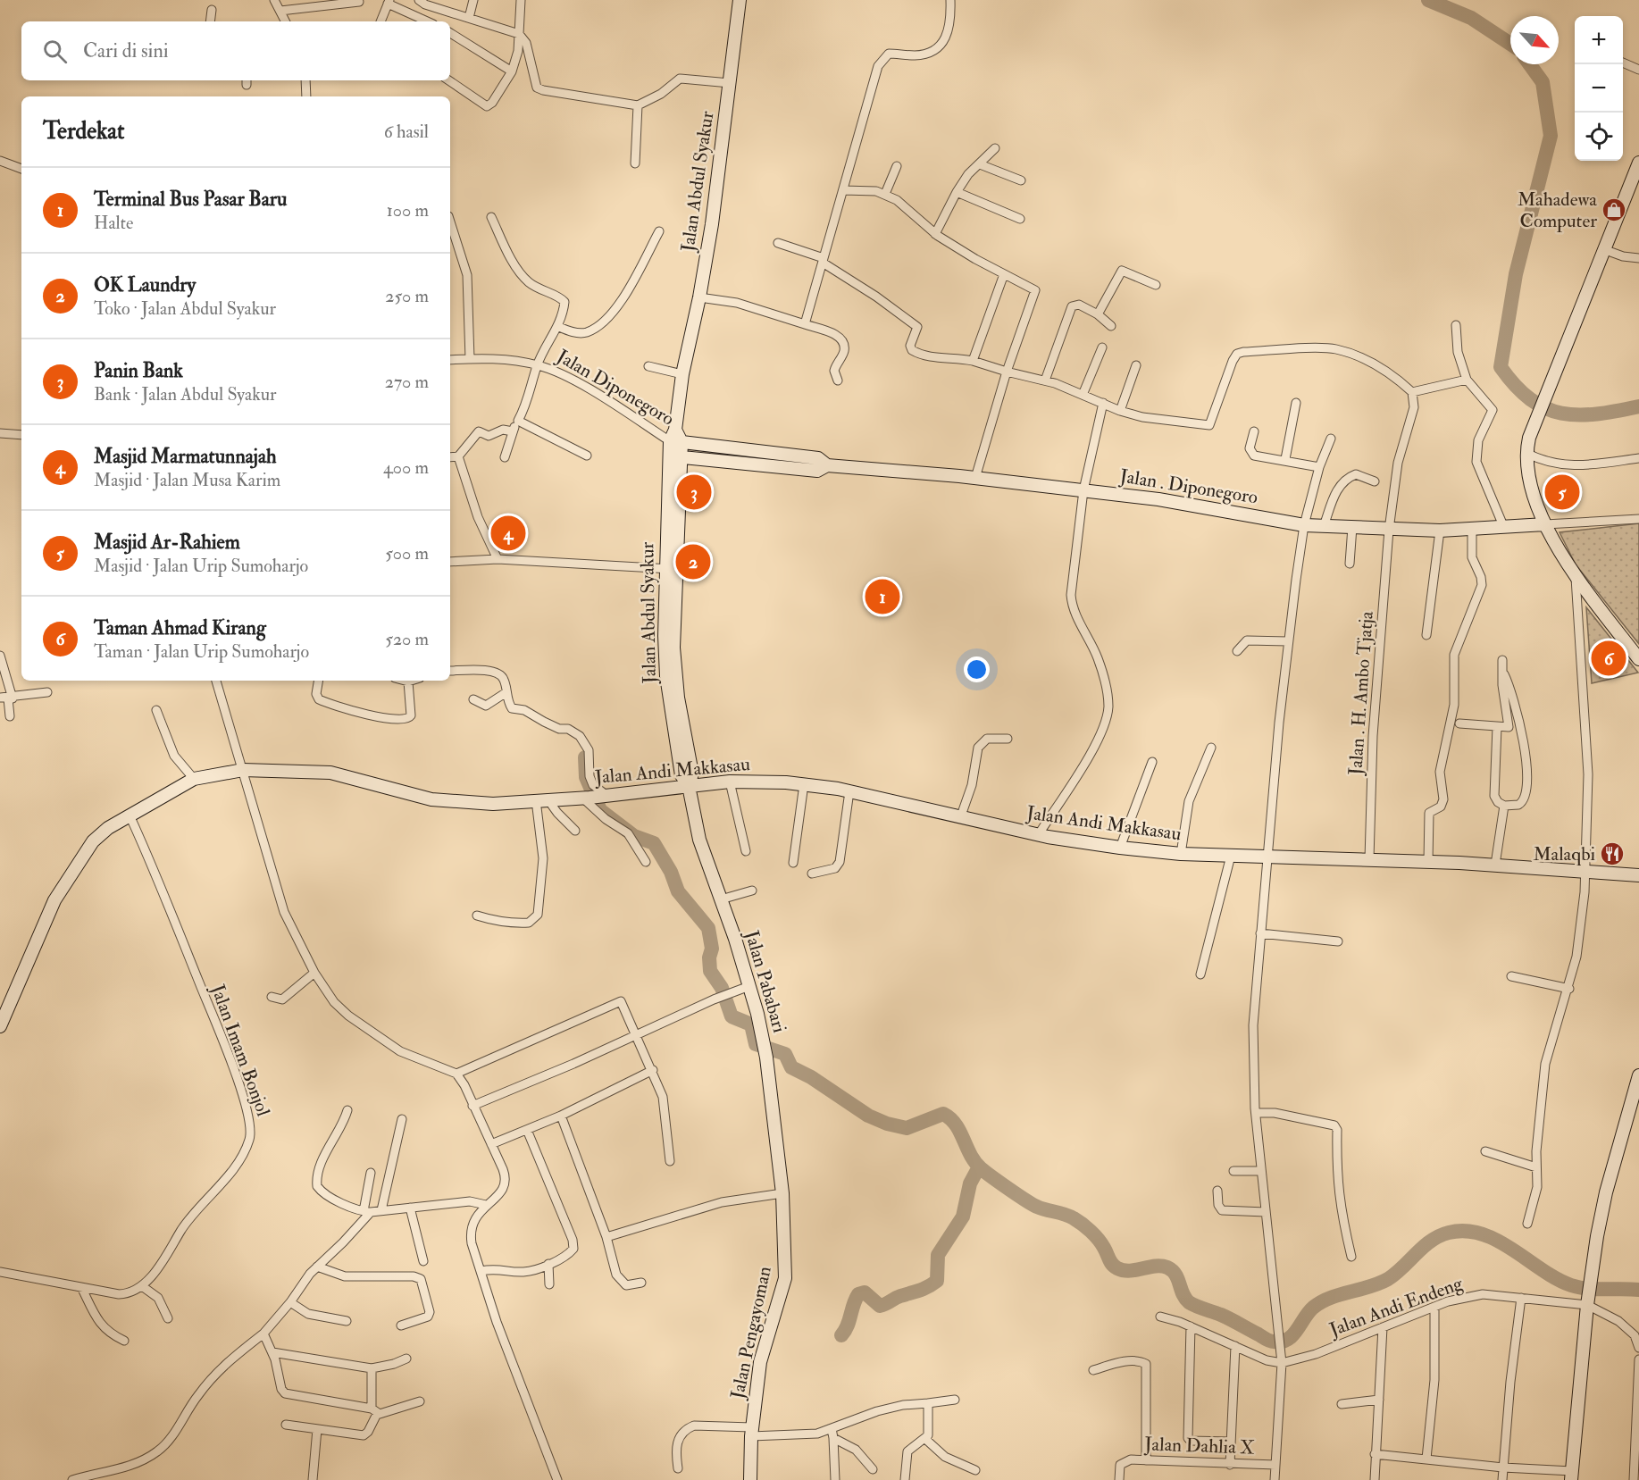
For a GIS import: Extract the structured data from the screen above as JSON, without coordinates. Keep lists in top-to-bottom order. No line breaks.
{"streets":{"street":["Jalan Abdul Syakur","Jalan Diponegoro","Jalan . Diponegoro","Jalan . H. Ambo Tjatja","Jalan Andi Makkasau","Jalan Pababari","Jalan Imam Bonjol","Jalan Andi Endeng","Jalan Pengayoman","Jalan Dahlia X"]},"crossings":[["Jalan Abdul Syakur","Jalan Diponegoro"],["Jalan Abdul Syakur","Jalan Andi Makkasau"],["Jalan Abdul Syakur","Jalan Pababari"],["Jalan Diponegoro","Jalan . Diponegoro"],["Jalan . Diponegoro","Jalan . H. Ambo Tjatja"],["Jalan . H. Ambo Tjatja","Jalan Andi Makkasau"],["Jalan Andi Makkasau","Jalan Pababari"],["Jalan Andi Makkasau","Jalan Imam Bonjol"],["Jalan Pababari","Jalan Pengayoman"]],"places":{"shop":["Mahadewa Computer"],"restaurant":["Malaqbi"]},"north":"bottom right","page":{"map_buttons":["+","−"],"search":"Cari di sini","heading":["Terdekat","6 hasil"],"list":[{"mark":"1","name":"Terminal Bus Pasar Baru","note":"Halte","value":"100 m"},{"mark":"2","name":"OK Laundry","note":"Toko · Jalan Abdul Syakur","value":"250 m"},{"mark":"3","name":"Panin Bank","note":"Bank · Jalan Abdul Syakur","value":"270 m"},{"mark":"4","name":"Masjid Marmatunnajah","note":"Masjid · Jalan Musa Karim","value":"400 m"},{"mark":"5","name":"Masjid Ar-Rahiem","note":"Masjid · Jalan Urip Sumoharjo","value":"500 m"},{"mark":"6","name":"Taman Ahmad Kirang","note":"Taman · Jalan Urip Sumoharjo","value":"520 m"}],"pins":["3","5","4","2","1","6"]}}
